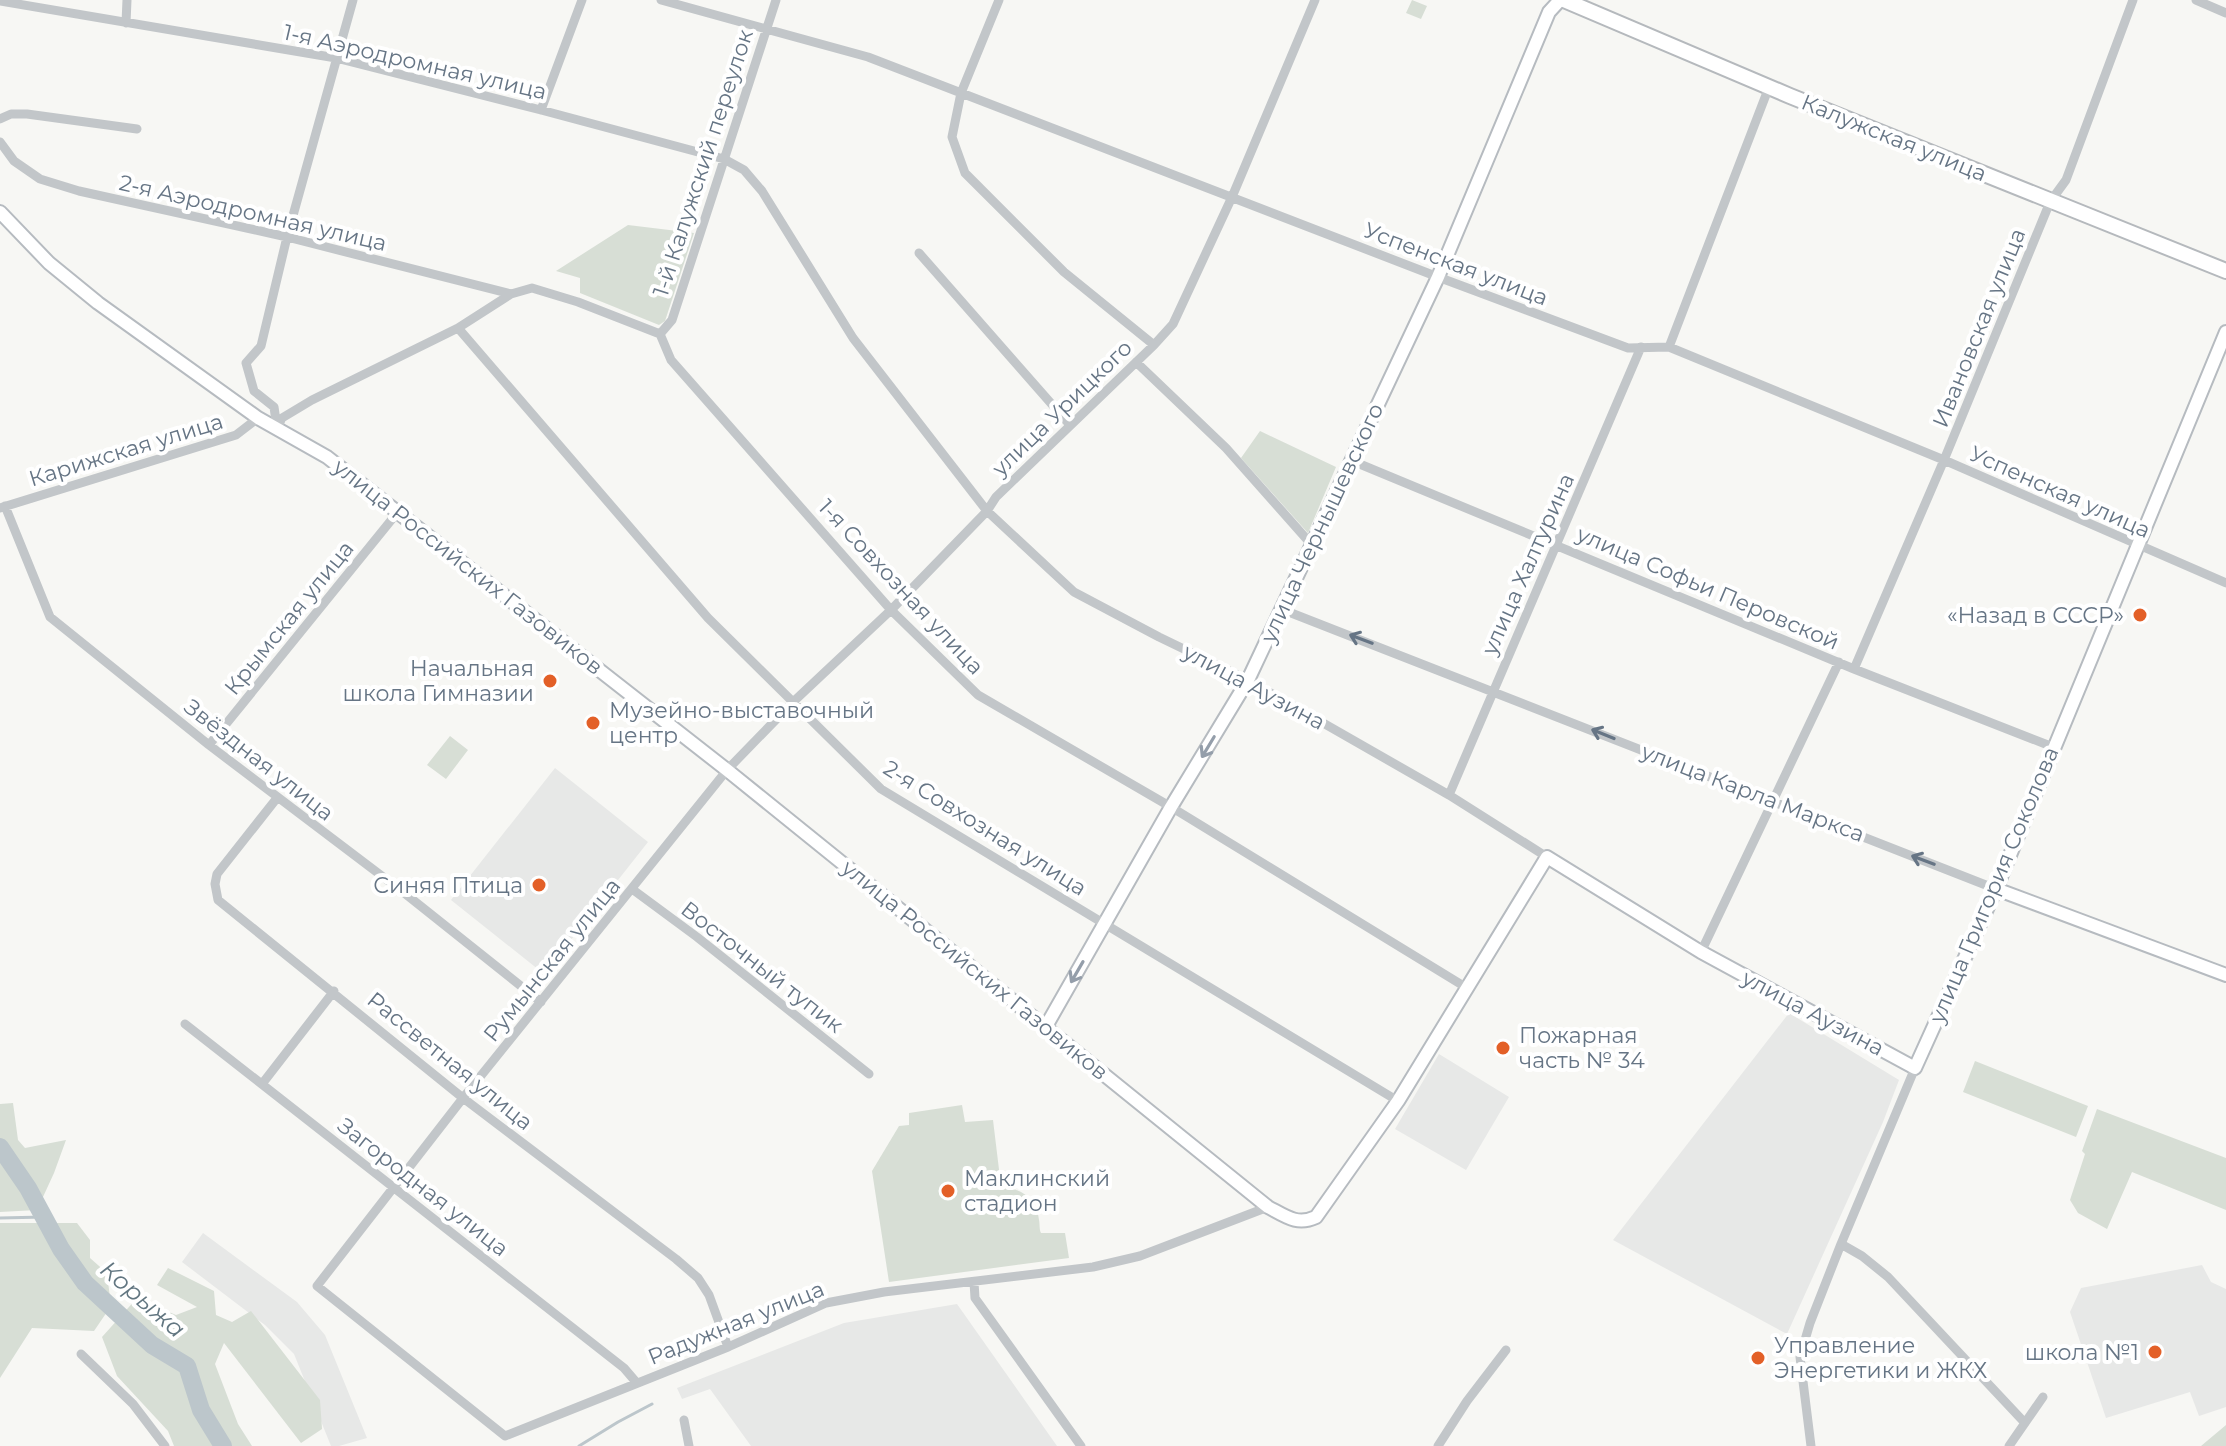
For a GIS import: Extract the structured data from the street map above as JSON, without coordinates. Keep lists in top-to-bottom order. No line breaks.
{"streets":{"main road":["Калужская улица","улица Чернышевского","улица Российских Газовиков","улица Аузина","улица Карла Маркса","улица Григория Соколова"],"street":["1-я Аэродромная улица","1-й Калужский переулок","2-я Аэродромная улица","Успенская улица","Ивановская улица","улица Урицкого","Карижская улица","улица Халтурина","1-я Совхозная улица","улица Софьи Перовской","Крымская улица","Звёздная улица","2-я Совхозная улица","Румынская улица","Восточный тупик","Рассветная улица","Загородная улица","Радужная улица"]},"crossings":[["1-я Аэродромная улица","1-й Калужский переулок"],["1-я Аэродромная улица","улица Аузина"],["Калужская улица","Ивановская улица"],["Калужская улица","улица Чернышевского"],["1-й Калужский переулок","Успенская улица"],["1-й Калужский переулок","1-я Совхозная улица"],["1-й Калужский переулок","улица Аузина"],["Успенская улица","Ивановская улица"],["Успенская улица","улица Урицкого"],["Успенская улица","улица Чернышевского"],["Успенская улица","улица Халтурина"],["Успенская улица","улица Григория Соколова"],["Ивановская улица","улица Софьи Перовской"],["улица Урицкого","улица Российских Газовиков"],["улица Урицкого","1-я Совхозная улица"],["улица Урицкого","улица Аузина"],["улица Урицкого","2-я Совхозная улица"],["улица Урицкого","Румынская улица"],["Карижская улица","улица Российских Газовиков"],["Карижская улица","Звёздная улица"],["улица Чернышевского","улица Российских Газовиков"],["улица Чернышевского","1-я Совхозная улица"],["улица Чернышевского","улица Софьи Перовской"],["улица Чернышевского","улица Аузина"],["улица Чернышевского","улица Карла Маркса"],["улица Чернышевского","2-я Совхозная улица"],["улица Халтурина","улица Софьи Перовской"],["улица Халтурина","улица Аузина"],["улица Халтурина","улица Карла Маркса"],["улица Российских Газовиков","Крымская улица"],["улица Российских Газовиков","2-я Совхозная улица"],["улица Российских Газовиков","Румынская улица"],["улица Российских Газовиков","Радужная улица"],["улица Софьи Перовской","улица Григория Соколова"],["Крымская улица","Звёздная улица"],["улица Аузина","улица Григория Соколова"],["Звёздная улица","Румынская улица"],["Звёздная улица","Рассветная улица"],["улица Карла Маркса","улица Григория Соколова"],["Румынская улица","Восточный тупик"],["Румынская улица","Рассветная улица"],["Румынская улица","Загородная улица"],["Румынская улица","Радужная улица"],["Рассветная улица","Радужная улица"],["Загородная улица","Радужная улица"]],"one_way":["улица Карла Маркса"],"water":["Корыжа"],"places":["«Назад в СССР»","Начальная школа Гимназии","Музейно-выставочный центр","Синяя Птица","Пожарная часть № 34","Маклинский стадион","школа №1","Управление Энергетики и ЖКХ"]}
